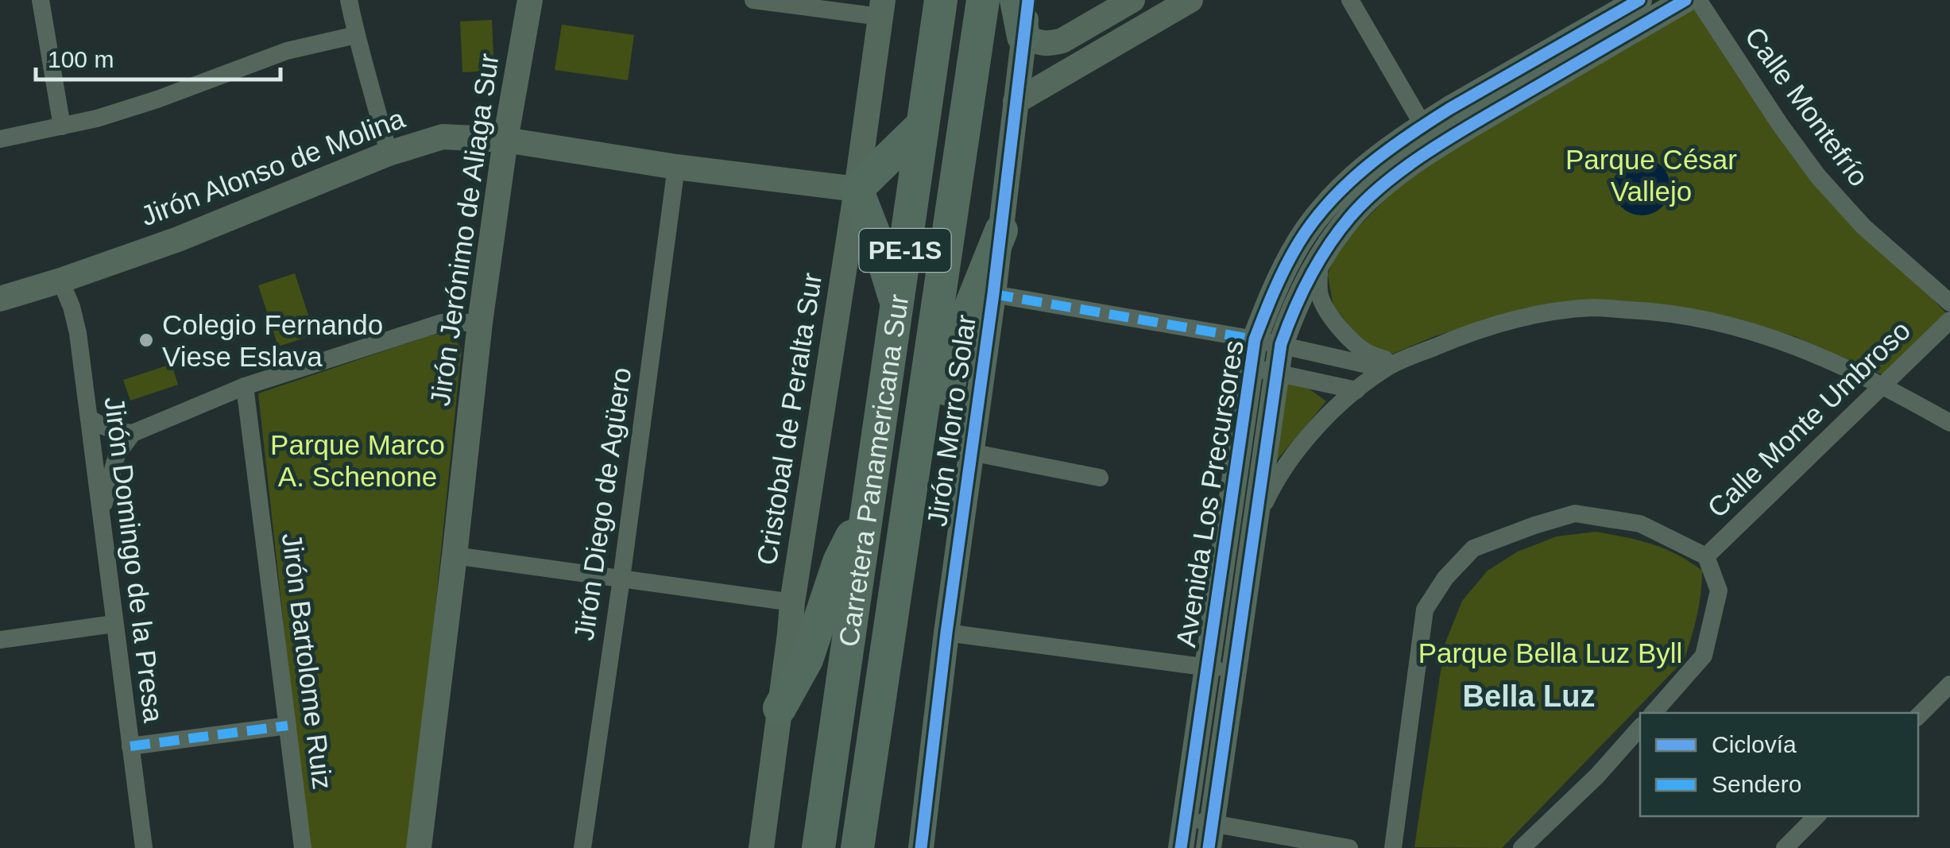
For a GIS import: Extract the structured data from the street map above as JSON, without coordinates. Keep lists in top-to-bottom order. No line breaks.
{"streets":{"highway":["PE-1S","Carretera Panamericana Sur"],"street":["Calle Montefrío","Jirón Alonso de Molina","Jirón Jerónimo de Aliaga Sur","Cristobal de Peralta Sur","Calle Monte Umbroso","Jirón Morro Solar","Avenida Los Precursores","Jirón Diego de Agüero","Jirón Domingo de la Presa","Jirón Bartolome Ruiz"]},"crossings":[["Jirón Alonso de Molina","Jirón Jerónimo de Aliaga Sur"],["Jirón Alonso de Molina","Cristobal de Peralta Sur"],["Jirón Alonso de Molina","Jirón Diego de Agüero"],["Jirón Alonso de Molina","Jirón Domingo de la Presa"]],"districts":["Bella Luz"],"parks":["Parque César Vallejo","Parque Marco A. Schenone","Parque Bella Luz Byll"],"places":["Colegio Fernando Viese Eslava"],"legend":["Ciclovía","Sendero"],"scale_bar":"100 m"}
